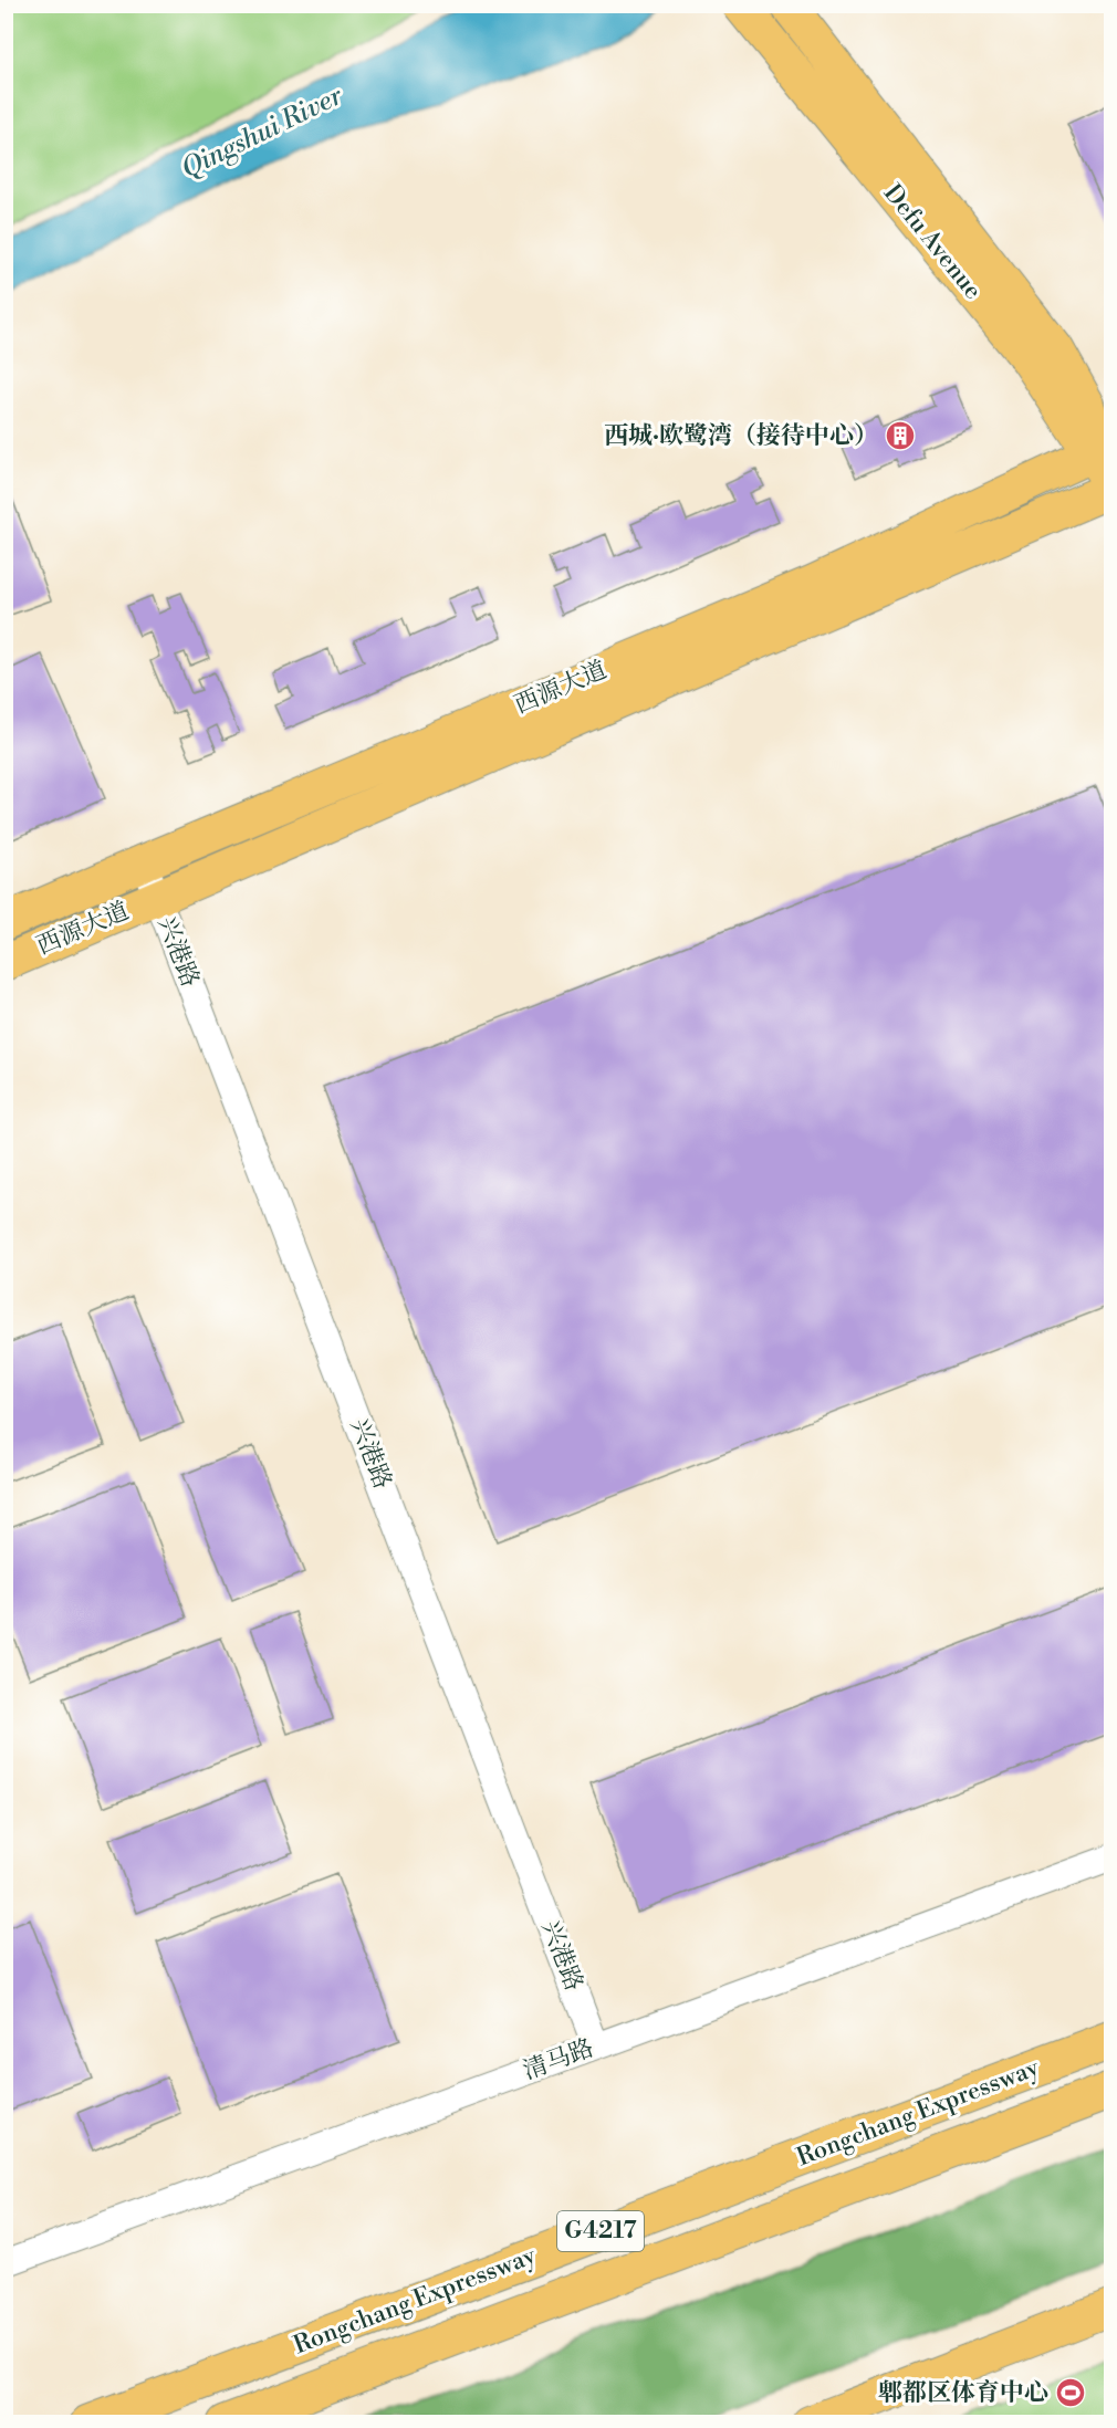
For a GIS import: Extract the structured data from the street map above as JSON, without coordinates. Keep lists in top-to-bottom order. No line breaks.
{"streets":{"highway":["Rongchang Expressway","G4217"],"main road":["Defu Avenue","西源大道"],"street":["兴港路","清马路"]},"crossings":[["Defu Avenue","西源大道"],["西源大道","兴港路"],["兴港路","清马路"]],"water":["Qingshui River"],"places":{"building":["西城·欧鹭湾（接待中心）"],"sports":["郫都区体育中心"]}}
